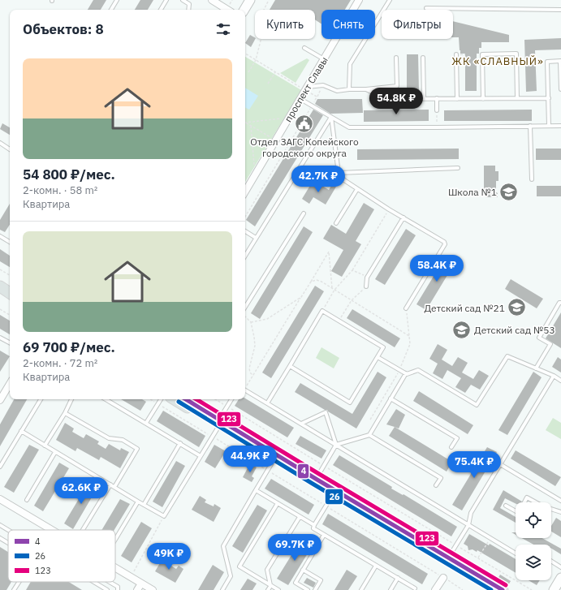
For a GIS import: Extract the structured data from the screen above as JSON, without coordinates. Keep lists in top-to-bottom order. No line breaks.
{"streets":{"street":["проспект Славы"]},"districts":["ЖК «СЛАВНЫЙ»"],"places":{"public building":["Отдел ЗАГС Копейского городского округа"],"school or university":["Школа №1","Детский сад №21","Детский сад №53"]},"lines":["transit line 4","transit line 123","transit line 26"],"legend":["4","26","123"],"page":{"chip":["Купить","Снять","Фильтры"],"heading":"Объектов: 8","list":[{"name":"54 800 ₽/мес.","note":"2-комн. · 58 m² · Квартира"},{"name":"69 700 ₽/мес.","note":"2-комн. · 72 m² · Квартира"}],"price":["54.8K ₽","42.7K ₽","58.4K ₽","44.9K ₽","75.4K ₽","62.6K ₽","69.7K ₽","49K ₽"]}}
